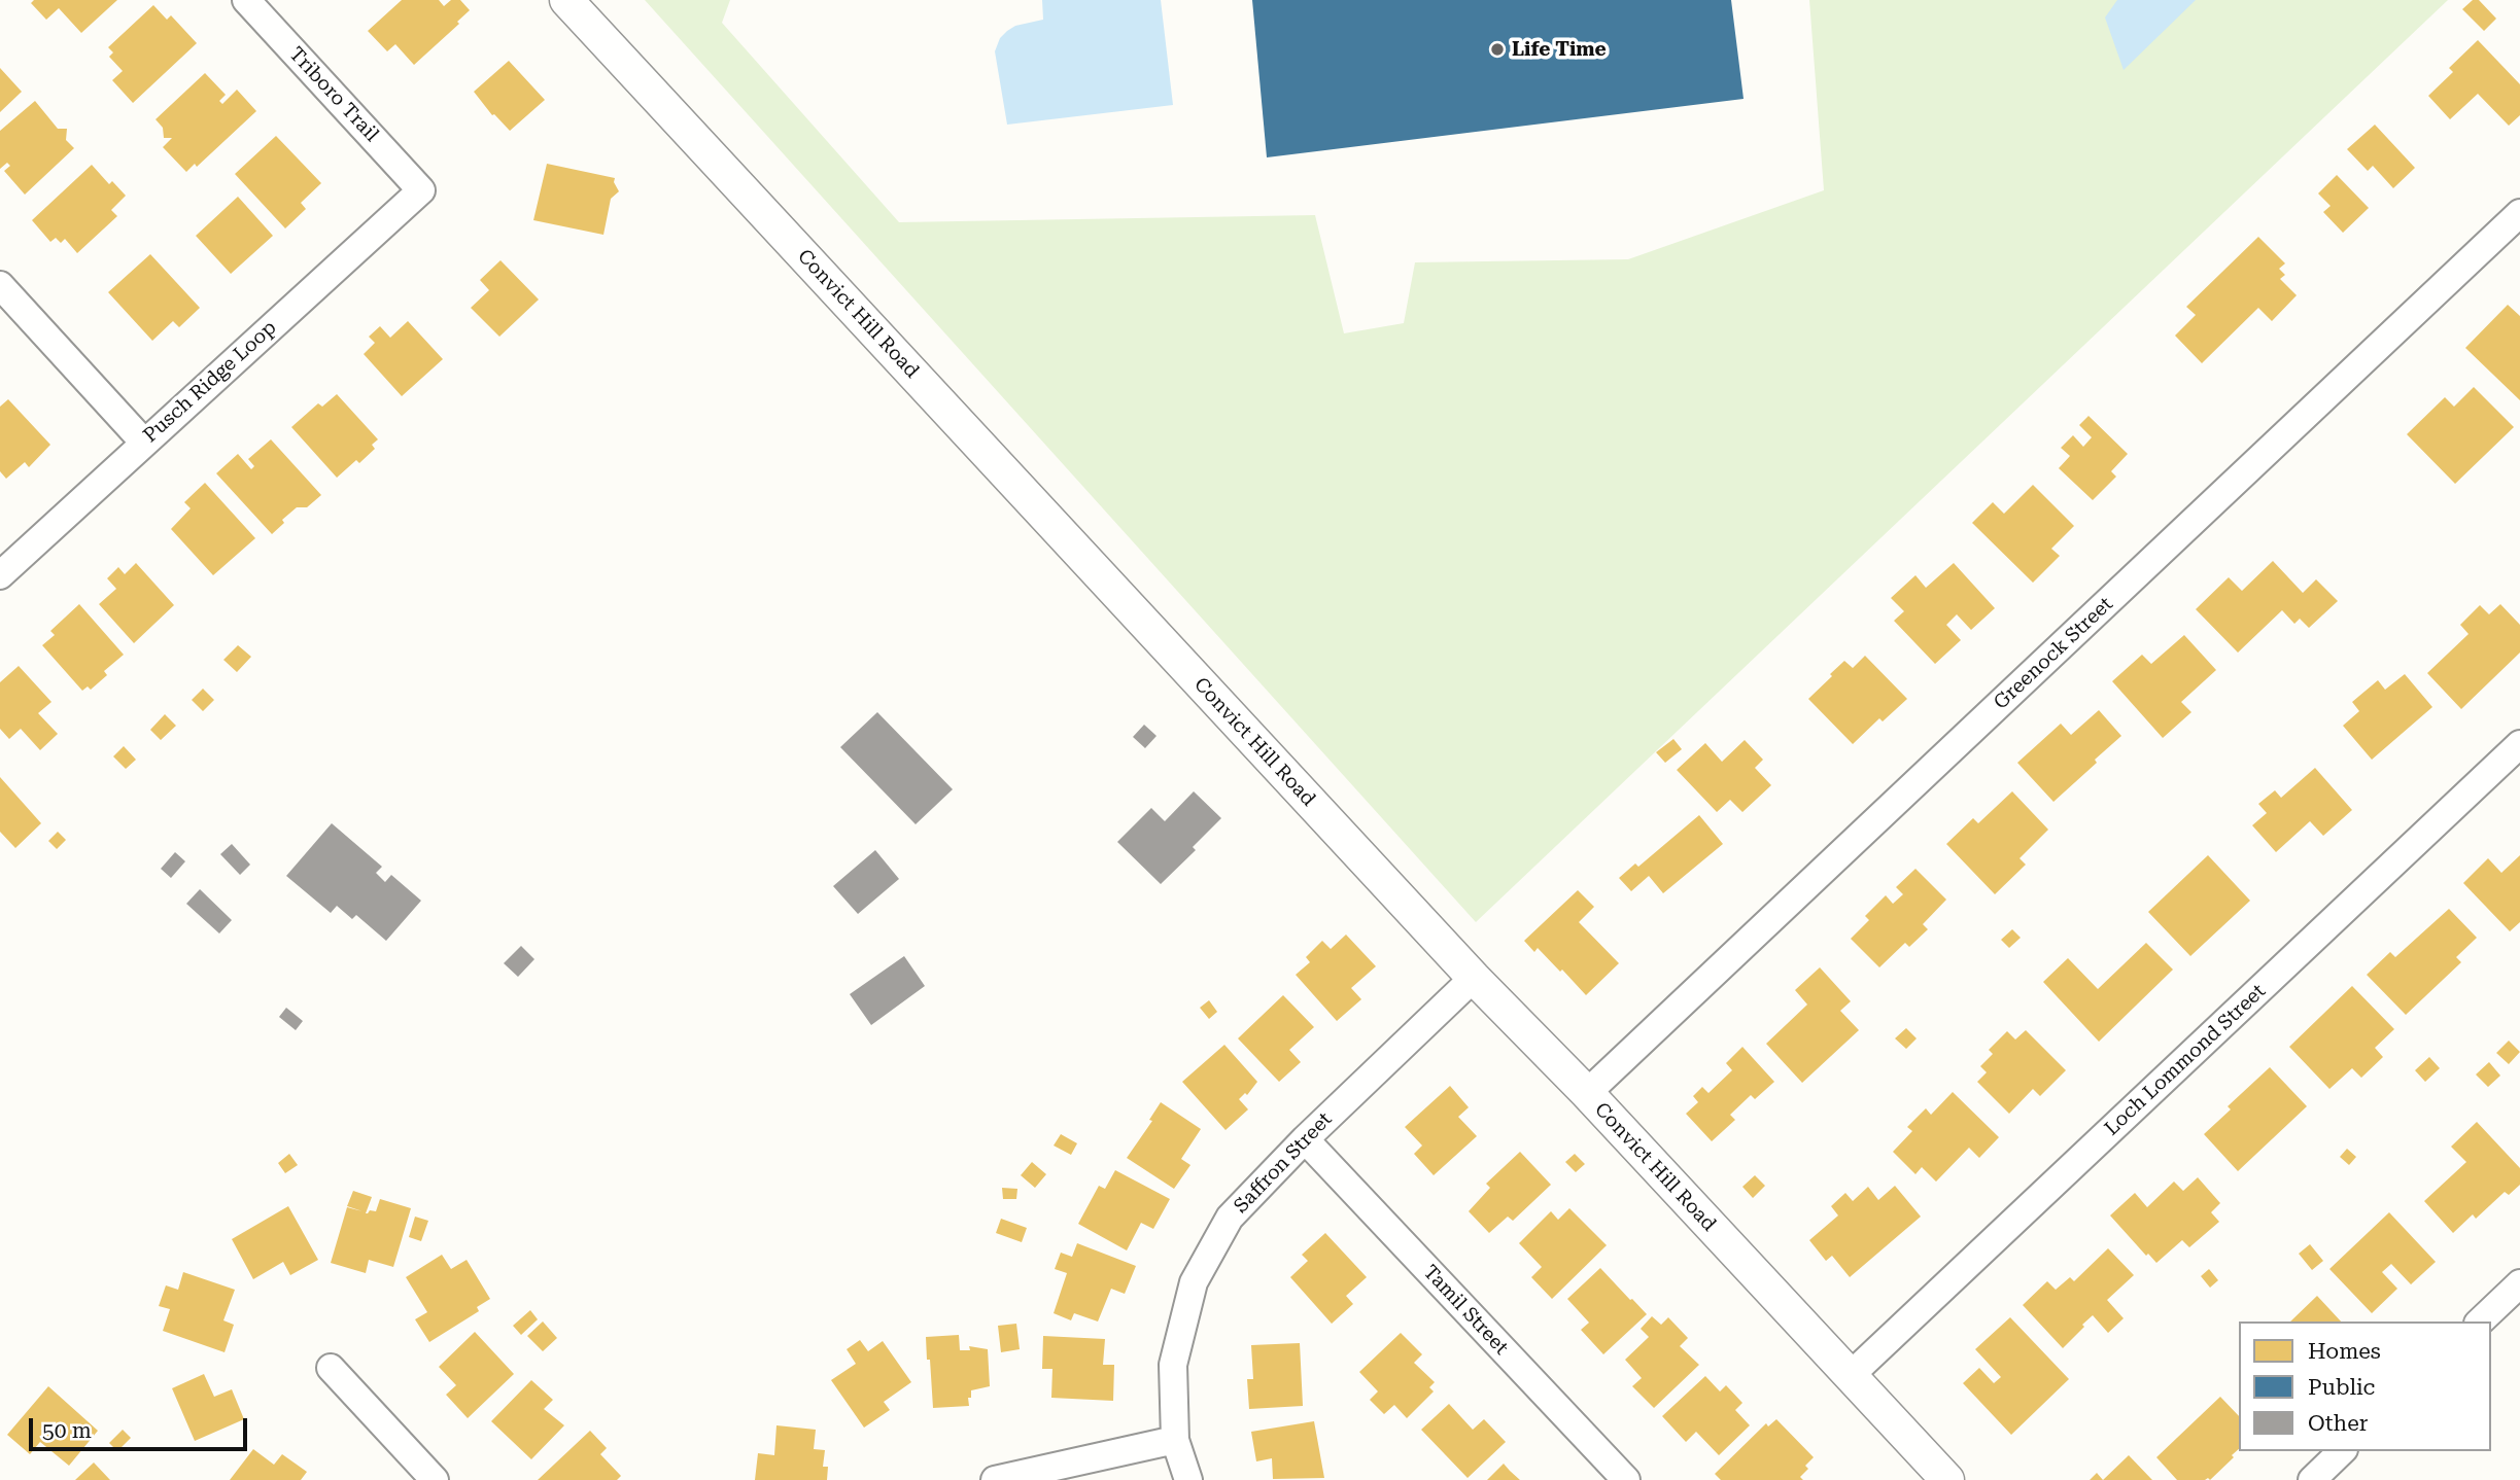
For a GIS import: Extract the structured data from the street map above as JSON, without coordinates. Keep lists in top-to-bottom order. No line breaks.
{"streets":{"street":["Triboro Trail","Convict Hill Road","Pusch Ridge Loop","Greenock Street","Loch Lommond Street","Saffron Street","Tamil Street"]},"crossings":[["Triboro Trail","Pusch Ridge Loop"],["Convict Hill Road","Greenock Street"],["Convict Hill Road","Loch Lommond Street"],["Convict Hill Road","Saffron Street"],["Saffron Street","Tamil Street"]],"places":["Life Time"],"legend":["Homes","Public","Other"],"scale_bar":"50 m"}
